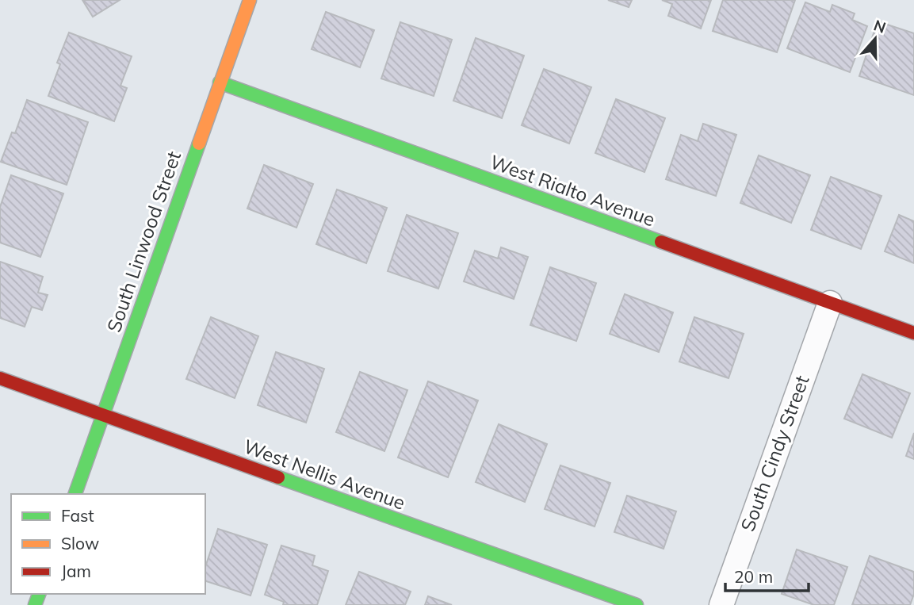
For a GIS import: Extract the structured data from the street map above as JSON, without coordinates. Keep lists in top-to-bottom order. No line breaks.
{"streets":{"street":["West Rialto Avenue","South Linwood Street","South Cindy Street","West Nellis Avenue"]},"crossings":[["West Rialto Avenue","South Linwood Street"],["West Rialto Avenue","South Cindy Street"],["South Linwood Street","West Nellis Avenue"]],"legend":["Fast","Slow","Jam"],"scale_bar":"20 m","north":"top"}
